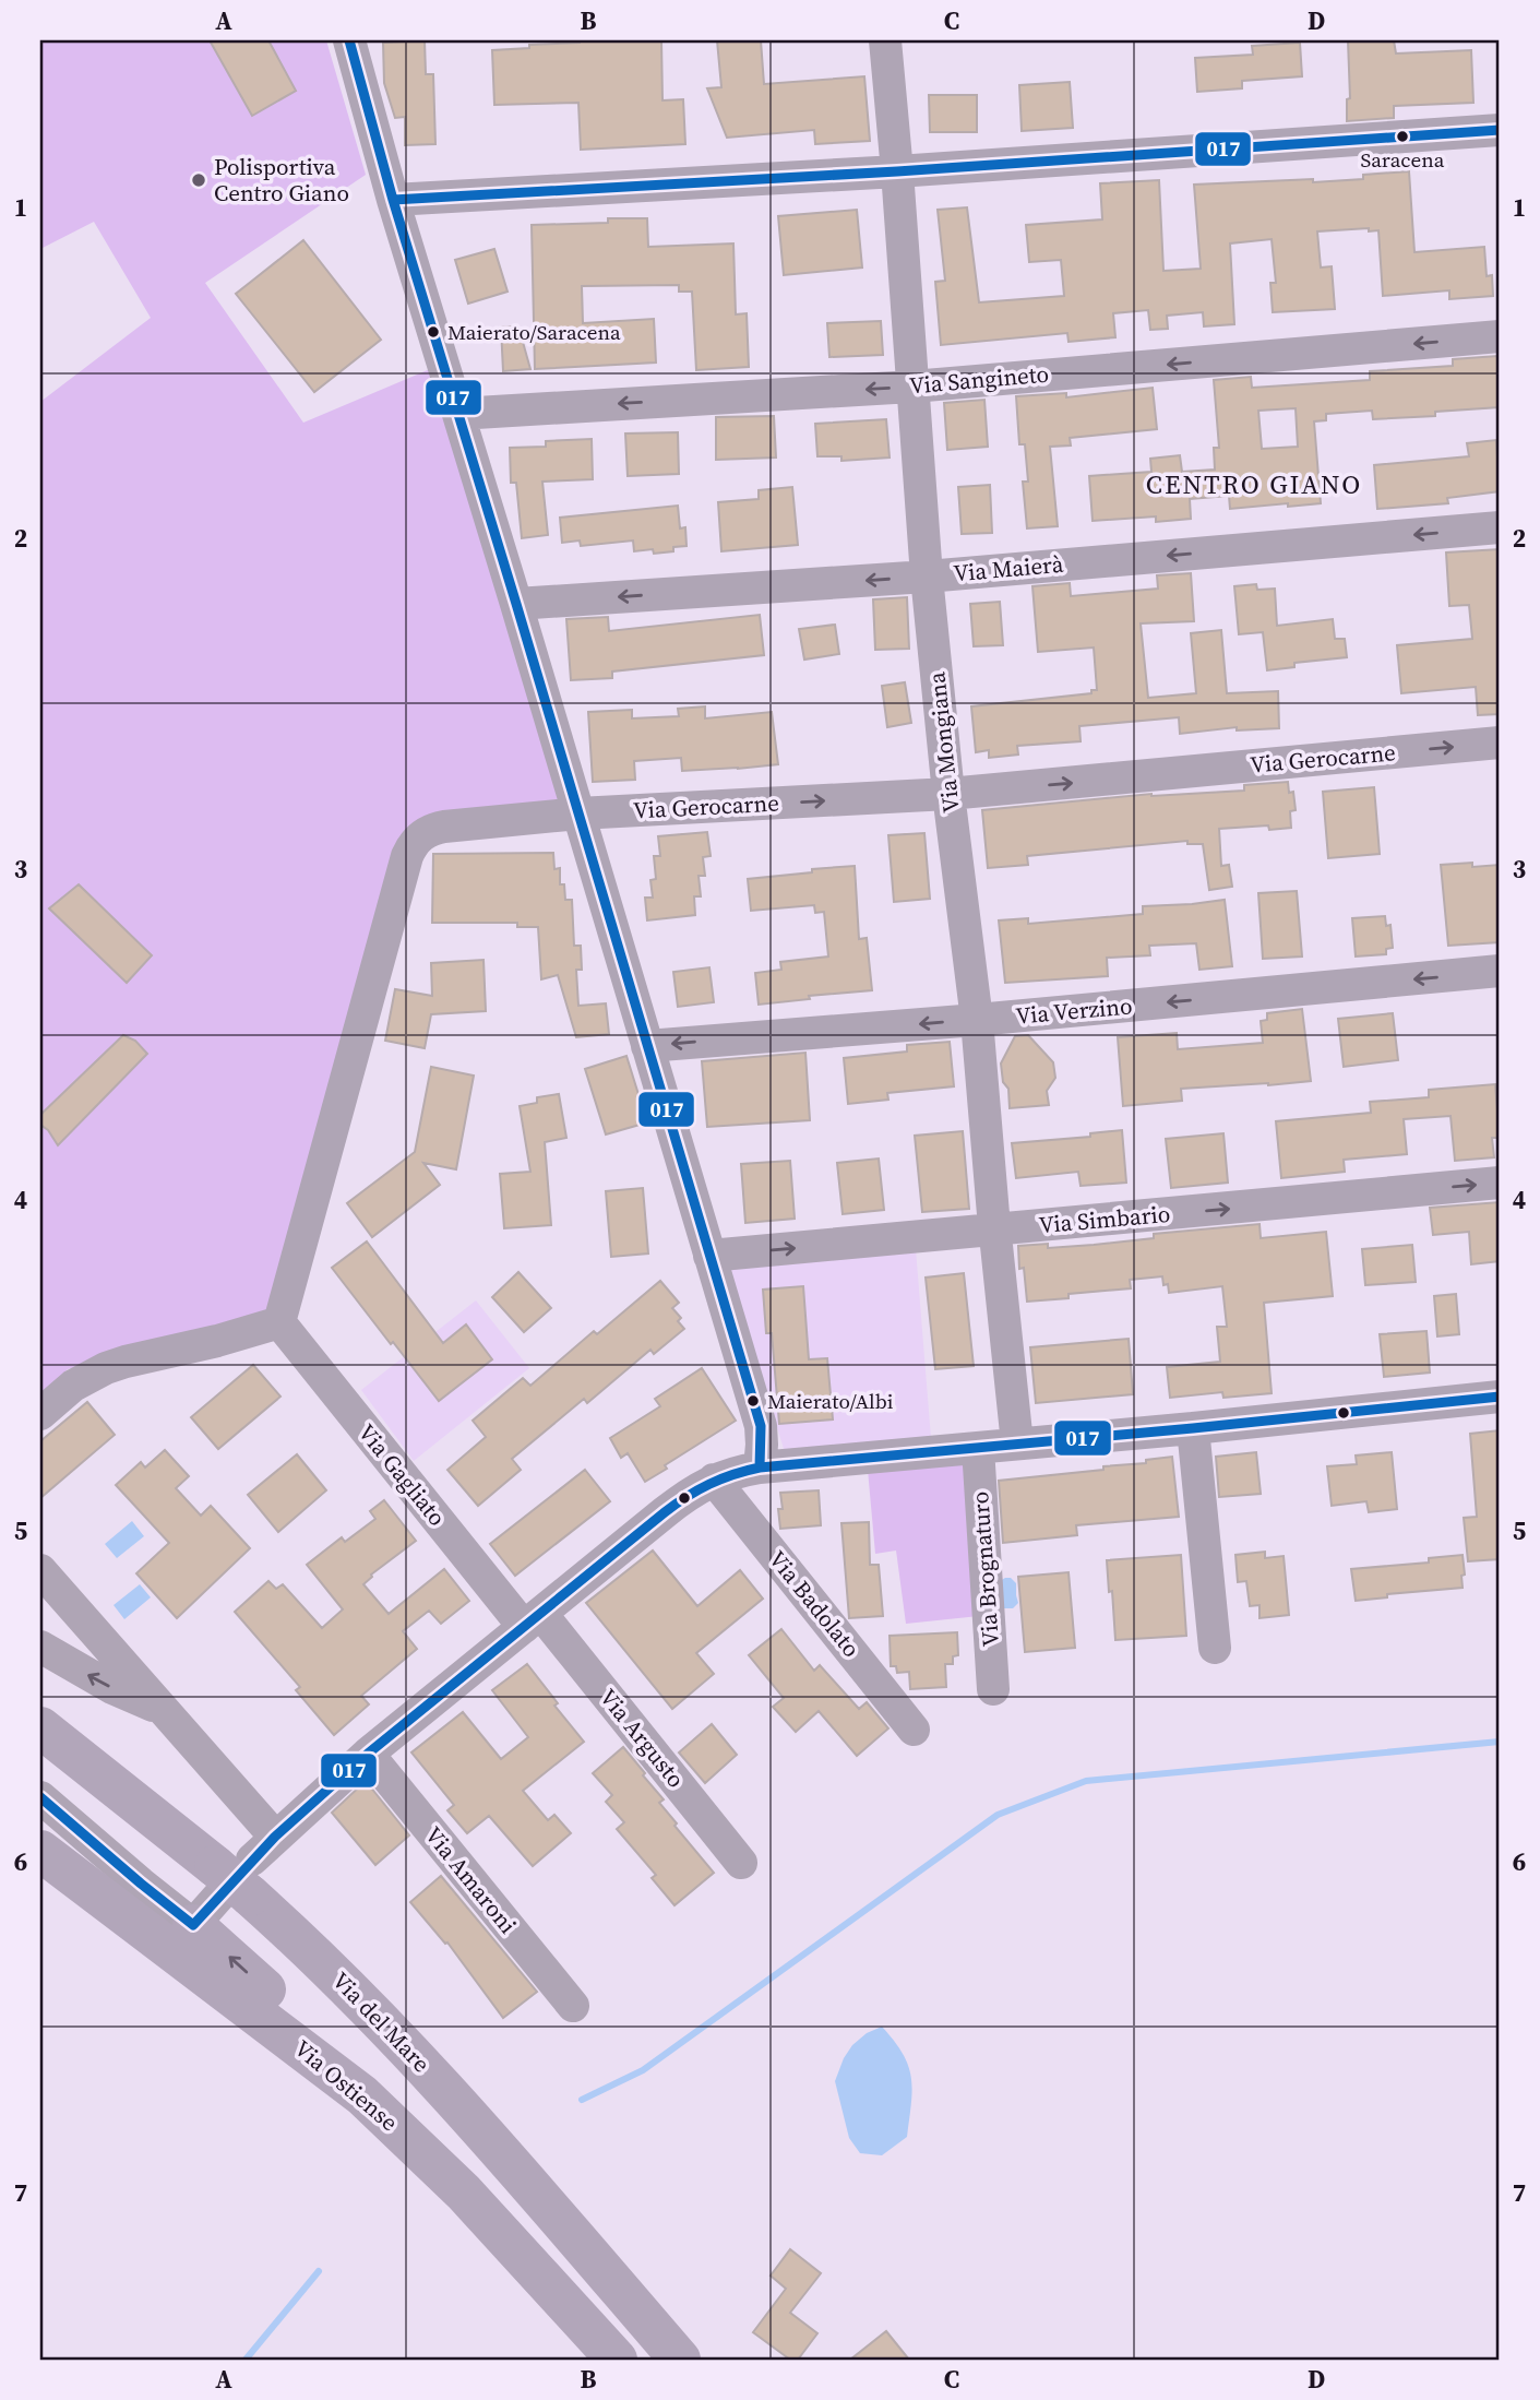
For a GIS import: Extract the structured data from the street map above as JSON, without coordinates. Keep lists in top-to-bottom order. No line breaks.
{"streets":{"main road":["Via del Mare","Via Ostiense"],"street":["Via Sangineto","Via Maierà","Via Mongiana","Via Gerocarne","Via Verzino","Via Simbario","Via Gagliato","Via Brognaturo","Via Badolato","Via Argusto","Via Amaroni"]},"crossings":[["Via Sangineto","Via Mongiana"],["Via Maierà","Via Mongiana"],["Via Mongiana","Via Gerocarne"],["Via Mongiana","Via Verzino"],["Via Mongiana","Via Simbario"],["Via Gerocarne","Via Gagliato"],["Via Gagliato","Via Argusto"]],"one_way":["Via Maierà","Via Gerocarne","Via Verzino"],"districts":["CENTRO GIANO"],"places":["Saracena","Polisportiva Centro Giano","Maierato/Saracena","Maierato/Albi"],"lines":["transit line 017"],"grid":{"columns":["A","B","C","D"],"rows":["1","2","3","4","5","6","7"]}}
